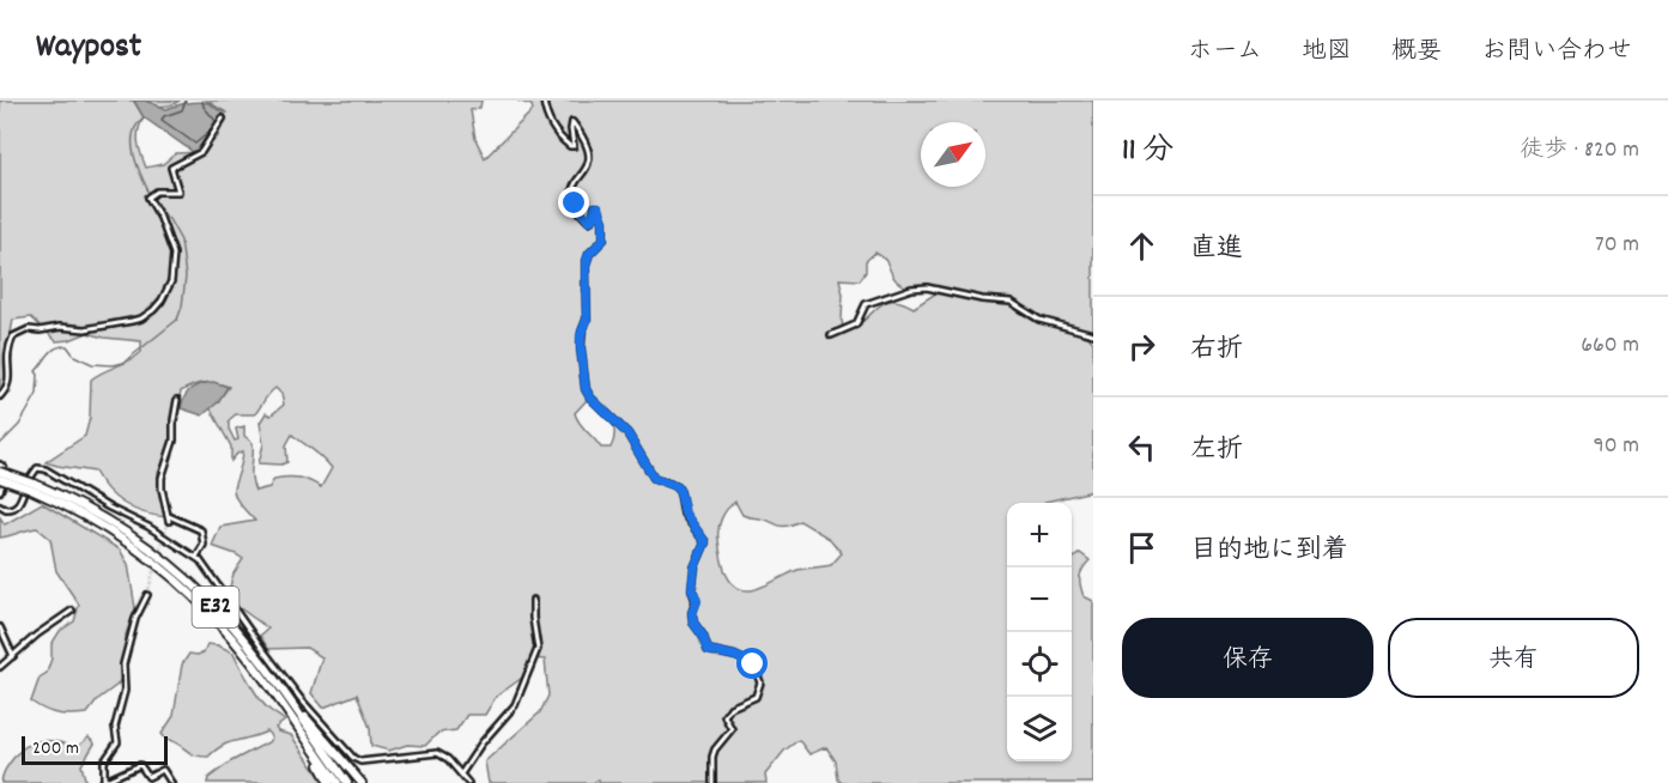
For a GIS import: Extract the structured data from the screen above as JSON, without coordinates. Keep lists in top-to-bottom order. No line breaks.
{"streets":{"highway":["E32"]},"scale_bar":"200 m","north":"top right","page":{"header":"Waypost","nav":["ホーム","地図","概要","お問い合わせ"],"heading":["11 分","徒歩 · 820 m"],"list":[["直進","70 m"],["右折","660 m"],["左折","90 m"],"目的地に到着"],"map_buttons":["+","−"],"buttons":["保存","共有"],"scale":"200 m"}}
